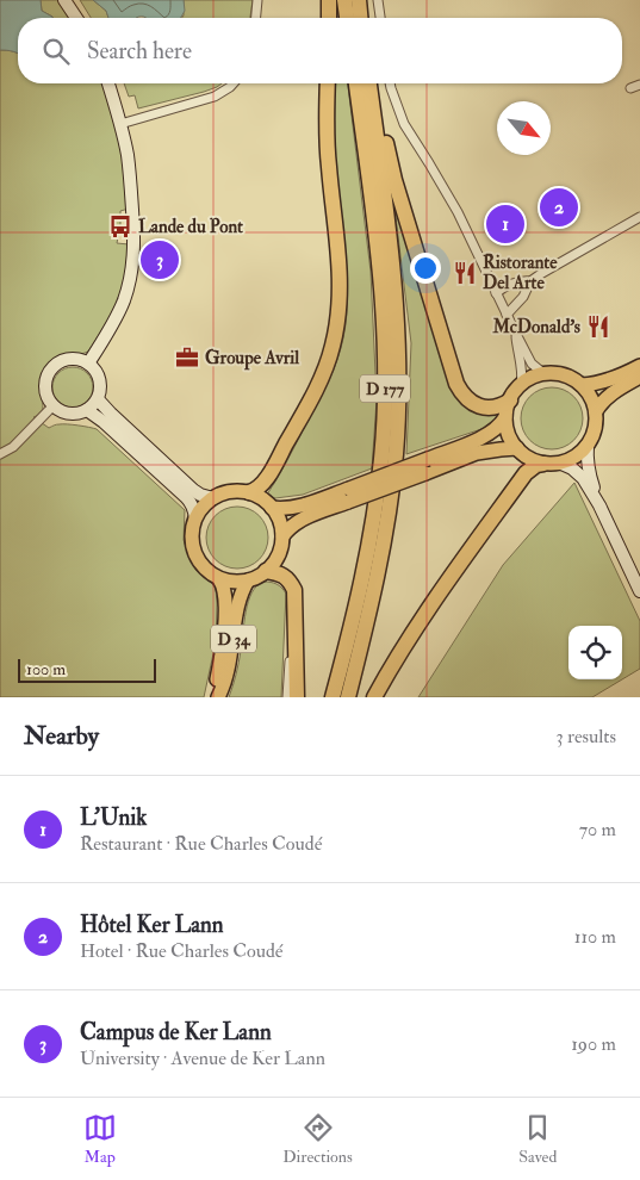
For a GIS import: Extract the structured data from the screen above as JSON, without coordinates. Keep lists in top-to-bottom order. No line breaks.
{"streets":{"highway":["D 177"],"main road":["D 34"]},"places":{"bus stop":["Lande du Pont"],"restaurant":["Ristorante Del Arte","McDonald's"],"office":["Groupe Avril"]},"scale_bar":"100 m","north":"bottom right","page":{"search":"Search here","pins":["2","1","3"],"scale":"100 m","heading":["Nearby","3 results"],"list":[{"mark":"1","name":"L'Unik","note":"Restaurant · Rue Charles Coudé","value":"70 m"},{"mark":"2","name":"Hôtel Ker Lann","note":"Hotel · Rue Charles Coudé","value":"110 m"},{"mark":"3","name":"Campus de Ker Lann","note":"University · Avenue de Ker Lann","value":"190 m"}],"nav":["Map","Directions","Saved"]}}
